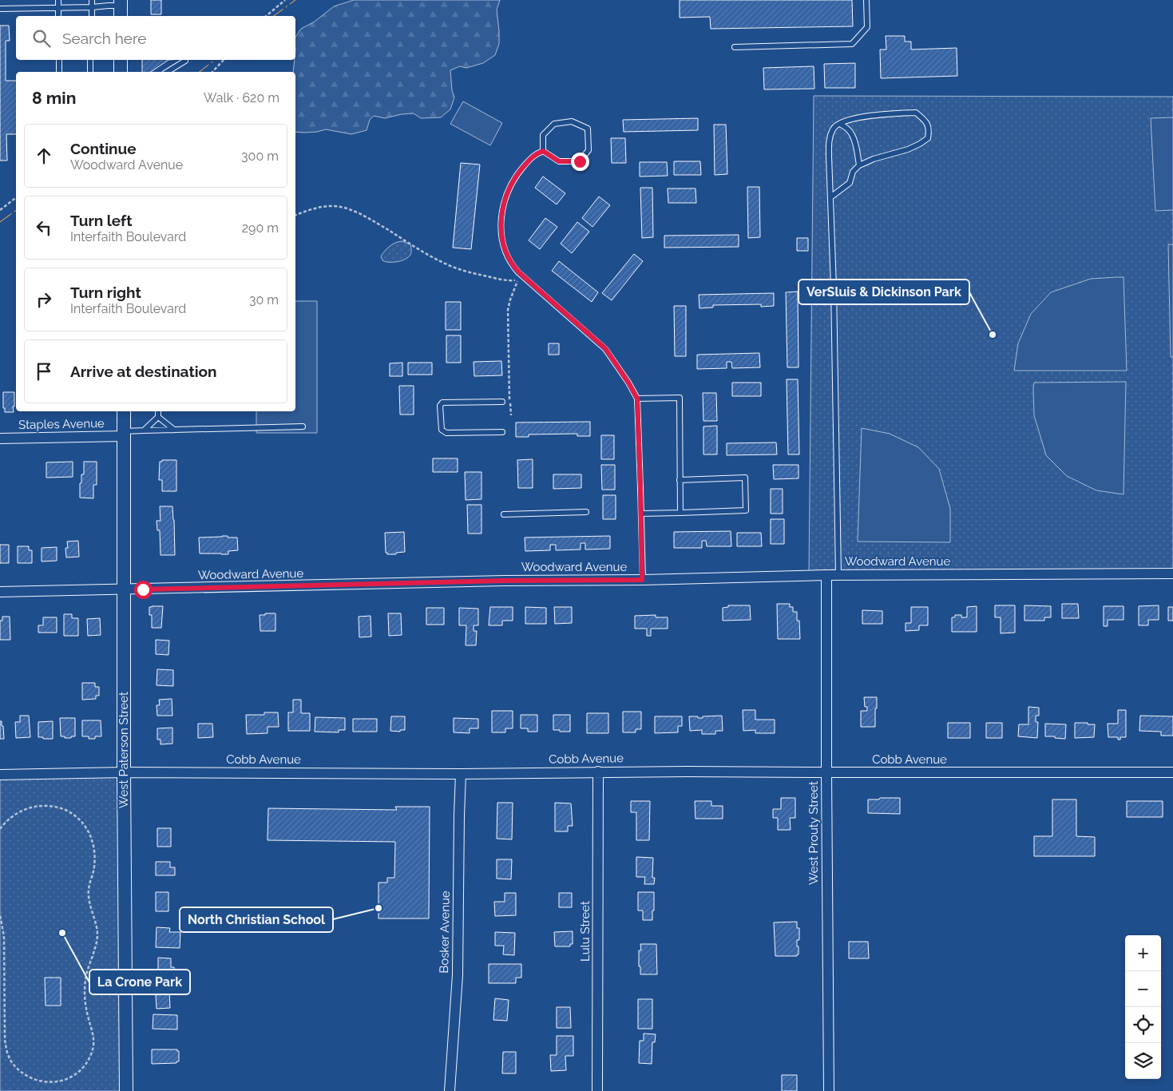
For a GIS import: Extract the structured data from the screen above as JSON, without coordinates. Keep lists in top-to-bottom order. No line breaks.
{"streets":{"street":["Staples Avenue","Woodward Avenue","West Paterson Street","Cobb Avenue","West Prouty Street","Lulu Street","Bosker Avenue"]},"crossings":[["Staples Avenue","West Paterson Street"],["Woodward Avenue","West Paterson Street"],["Woodward Avenue","West Prouty Street"],["West Paterson Street","Cobb Avenue"],["Cobb Avenue","West Prouty Street"],["Cobb Avenue","Lulu Street"],["Cobb Avenue","Bosker Avenue"]],"places":["VerSluis & Dickinson Park","North Christian School","La Crone Park"],"page":{"search":"Search here","heading":["8 min","Walk · 620 m"],"list":[["Continue","Woodward Avenue","300 m"],["Turn left","Interfaith Boulevard","290 m"],["Turn right","Interfaith Boulevard","30 m"],"Arrive at destination"],"map_buttons":["+","−"]}}
